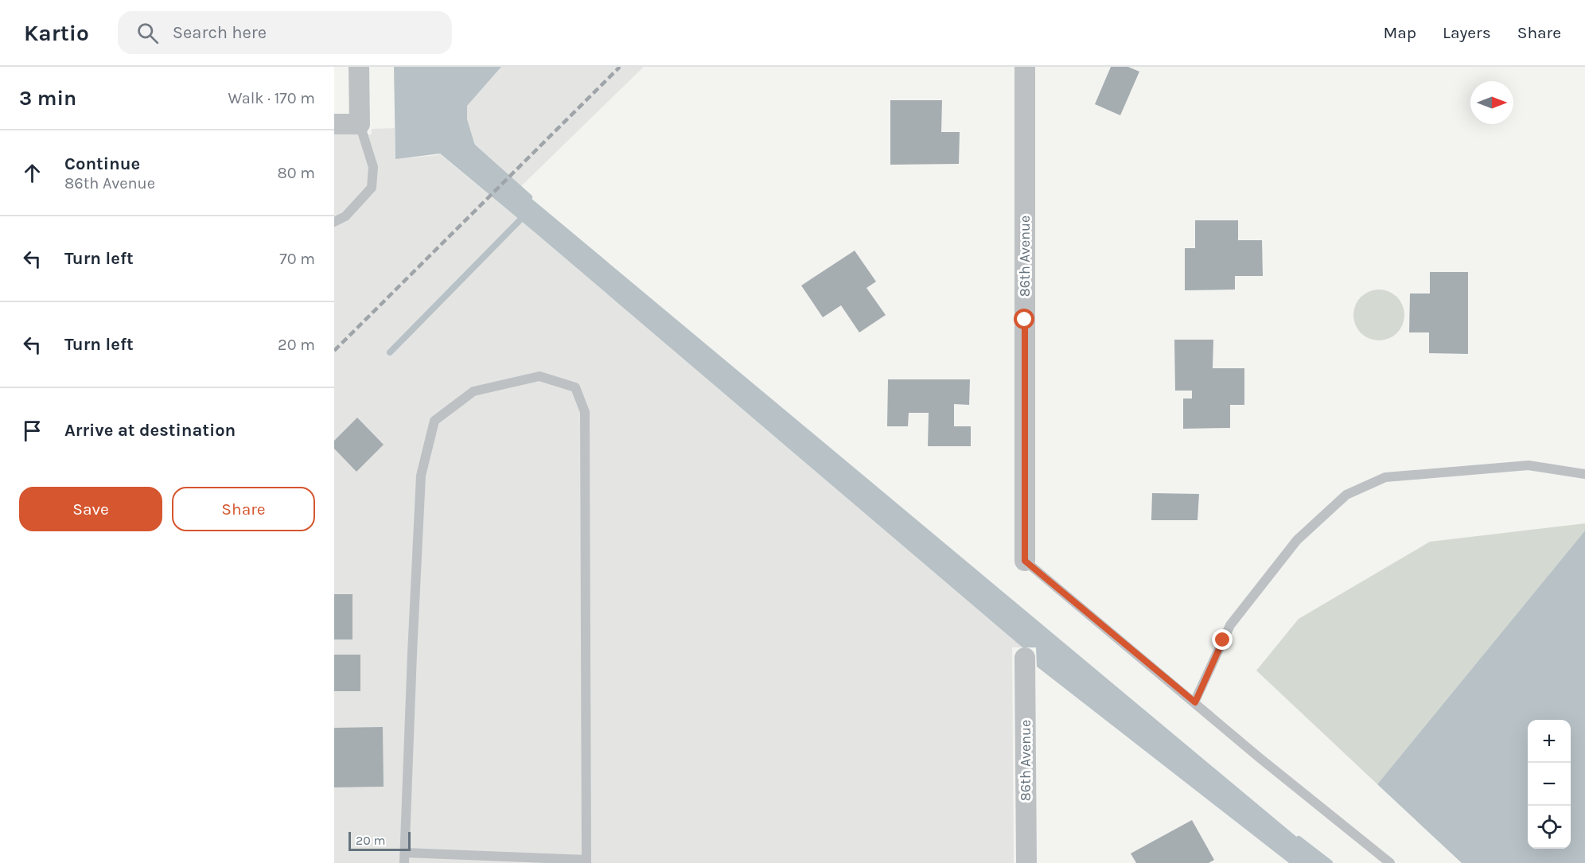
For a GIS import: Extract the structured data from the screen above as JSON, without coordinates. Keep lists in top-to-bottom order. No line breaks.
{"streets":{"street":["86th Avenue"]},"scale_bar":"20 m","north":"right","page":{"header":"Kartio","search":"Search here","nav":["Map","Layers","Share"],"heading":["3 min","Walk · 170 m"],"list":[["Continue","86th Avenue","80 m"],["Turn left","70 m"],["Turn left","20 m"],"Arrive at destination"],"buttons":["Save","Share"],"map_buttons":["+","−"],"scale":"20 m"}}
